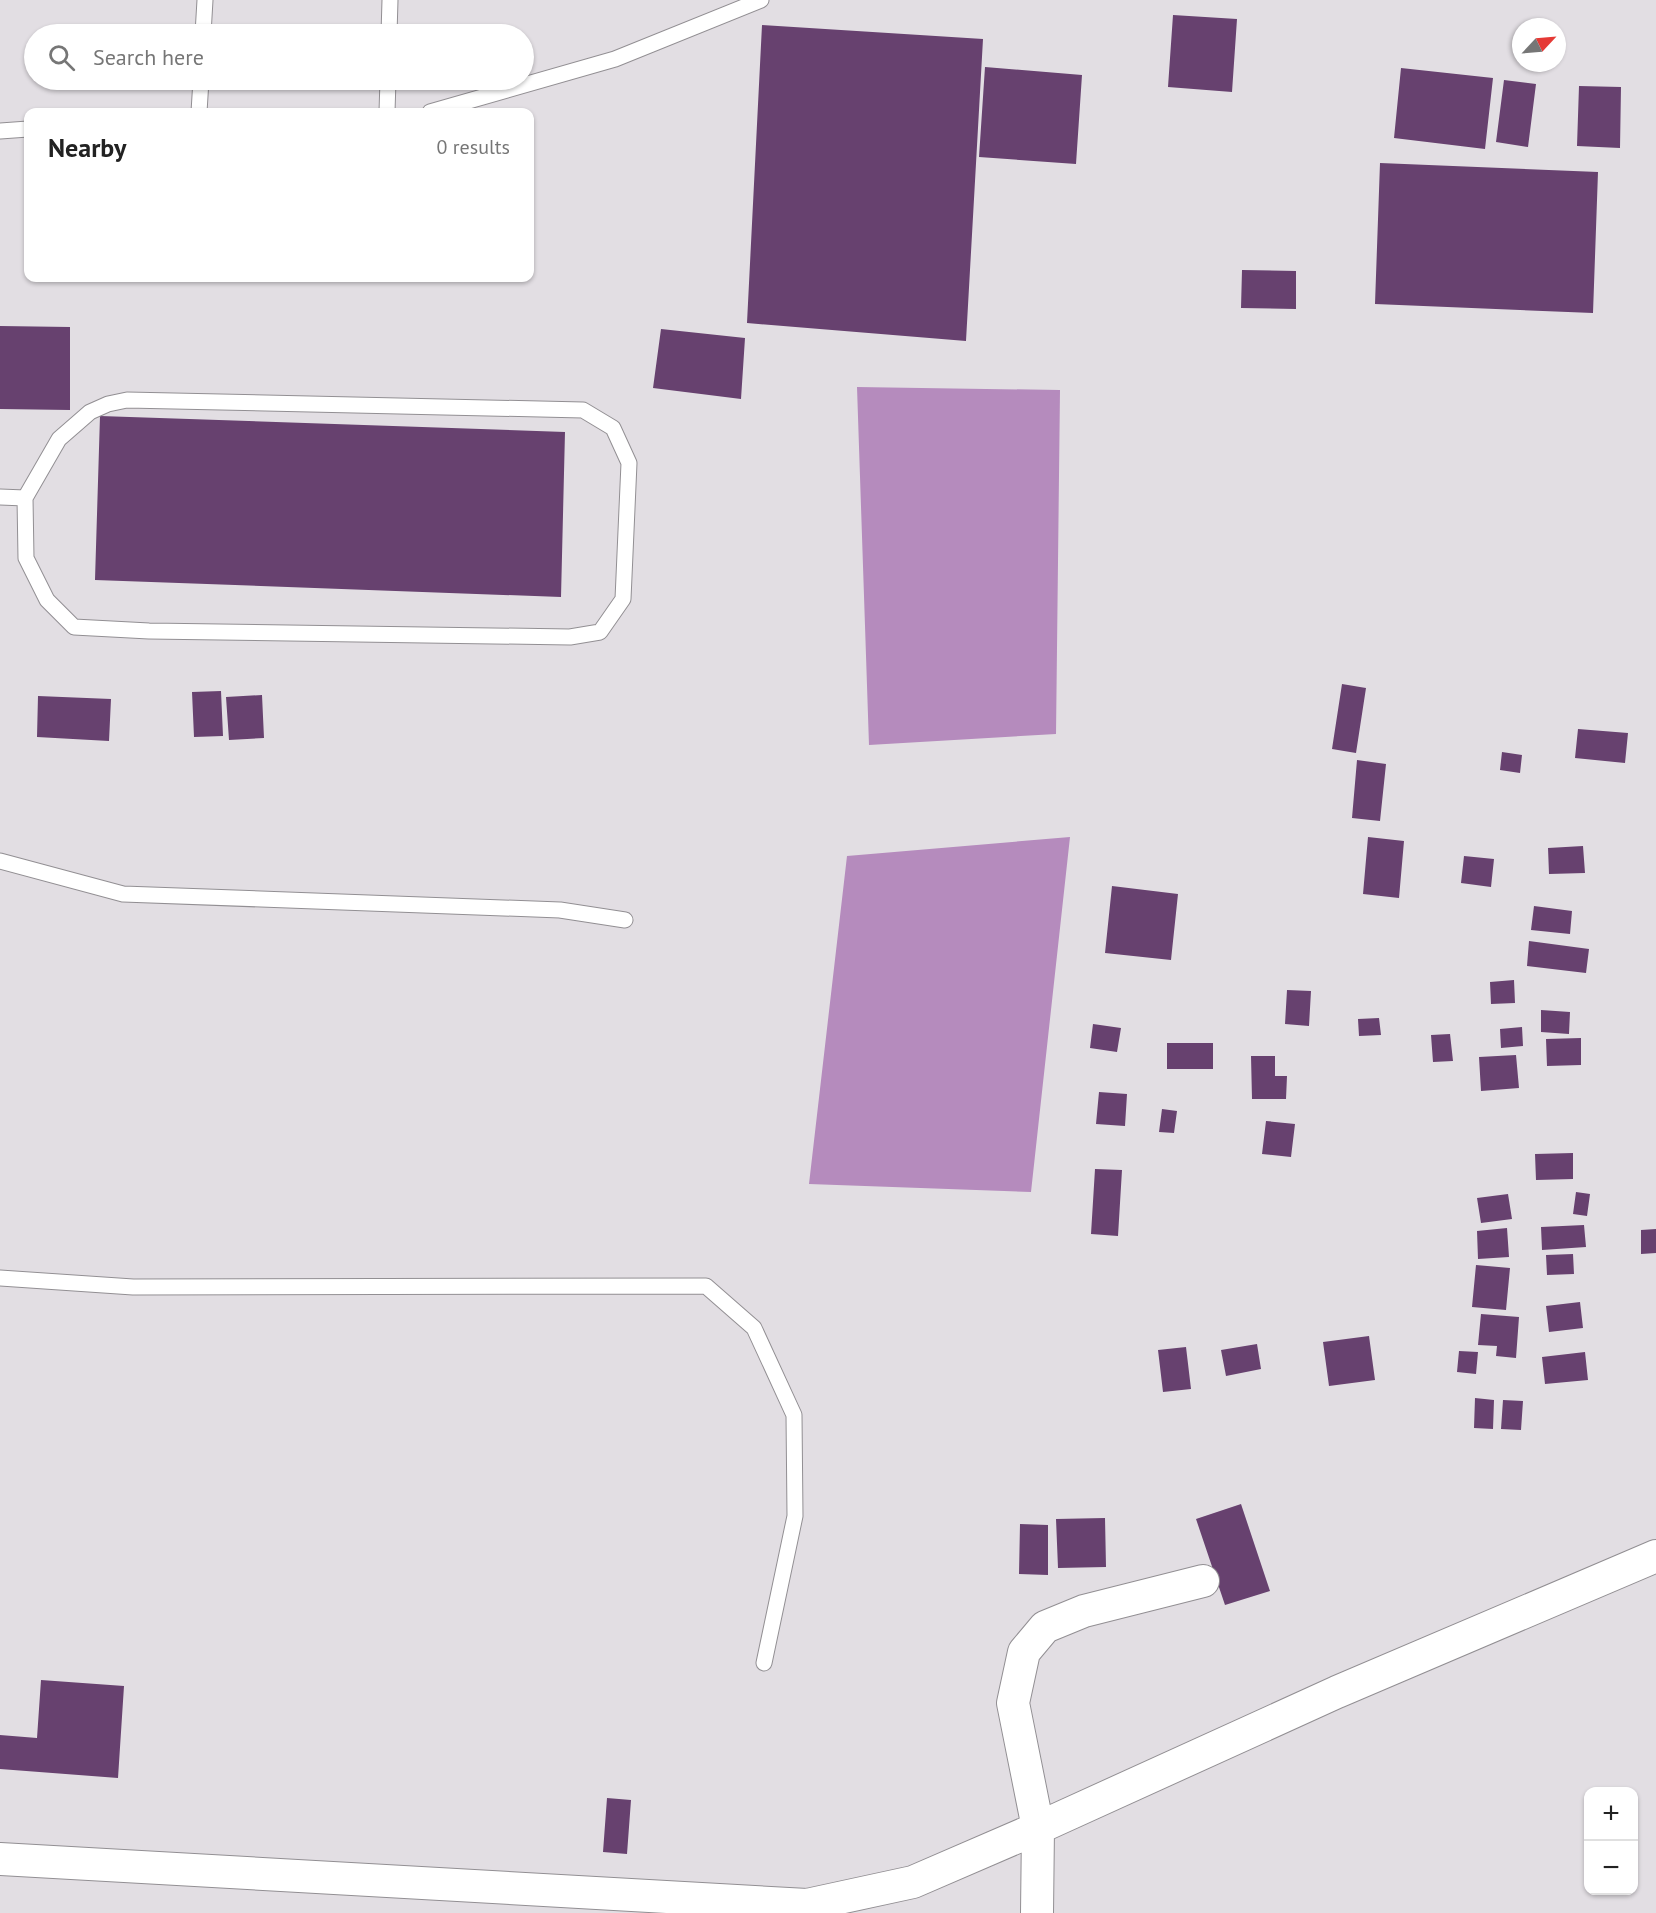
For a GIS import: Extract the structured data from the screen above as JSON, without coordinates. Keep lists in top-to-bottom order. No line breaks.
{"north":"top right","page":{"search":"Search here","heading":["Nearby","0 results"],"map_buttons":["+","−"]}}
